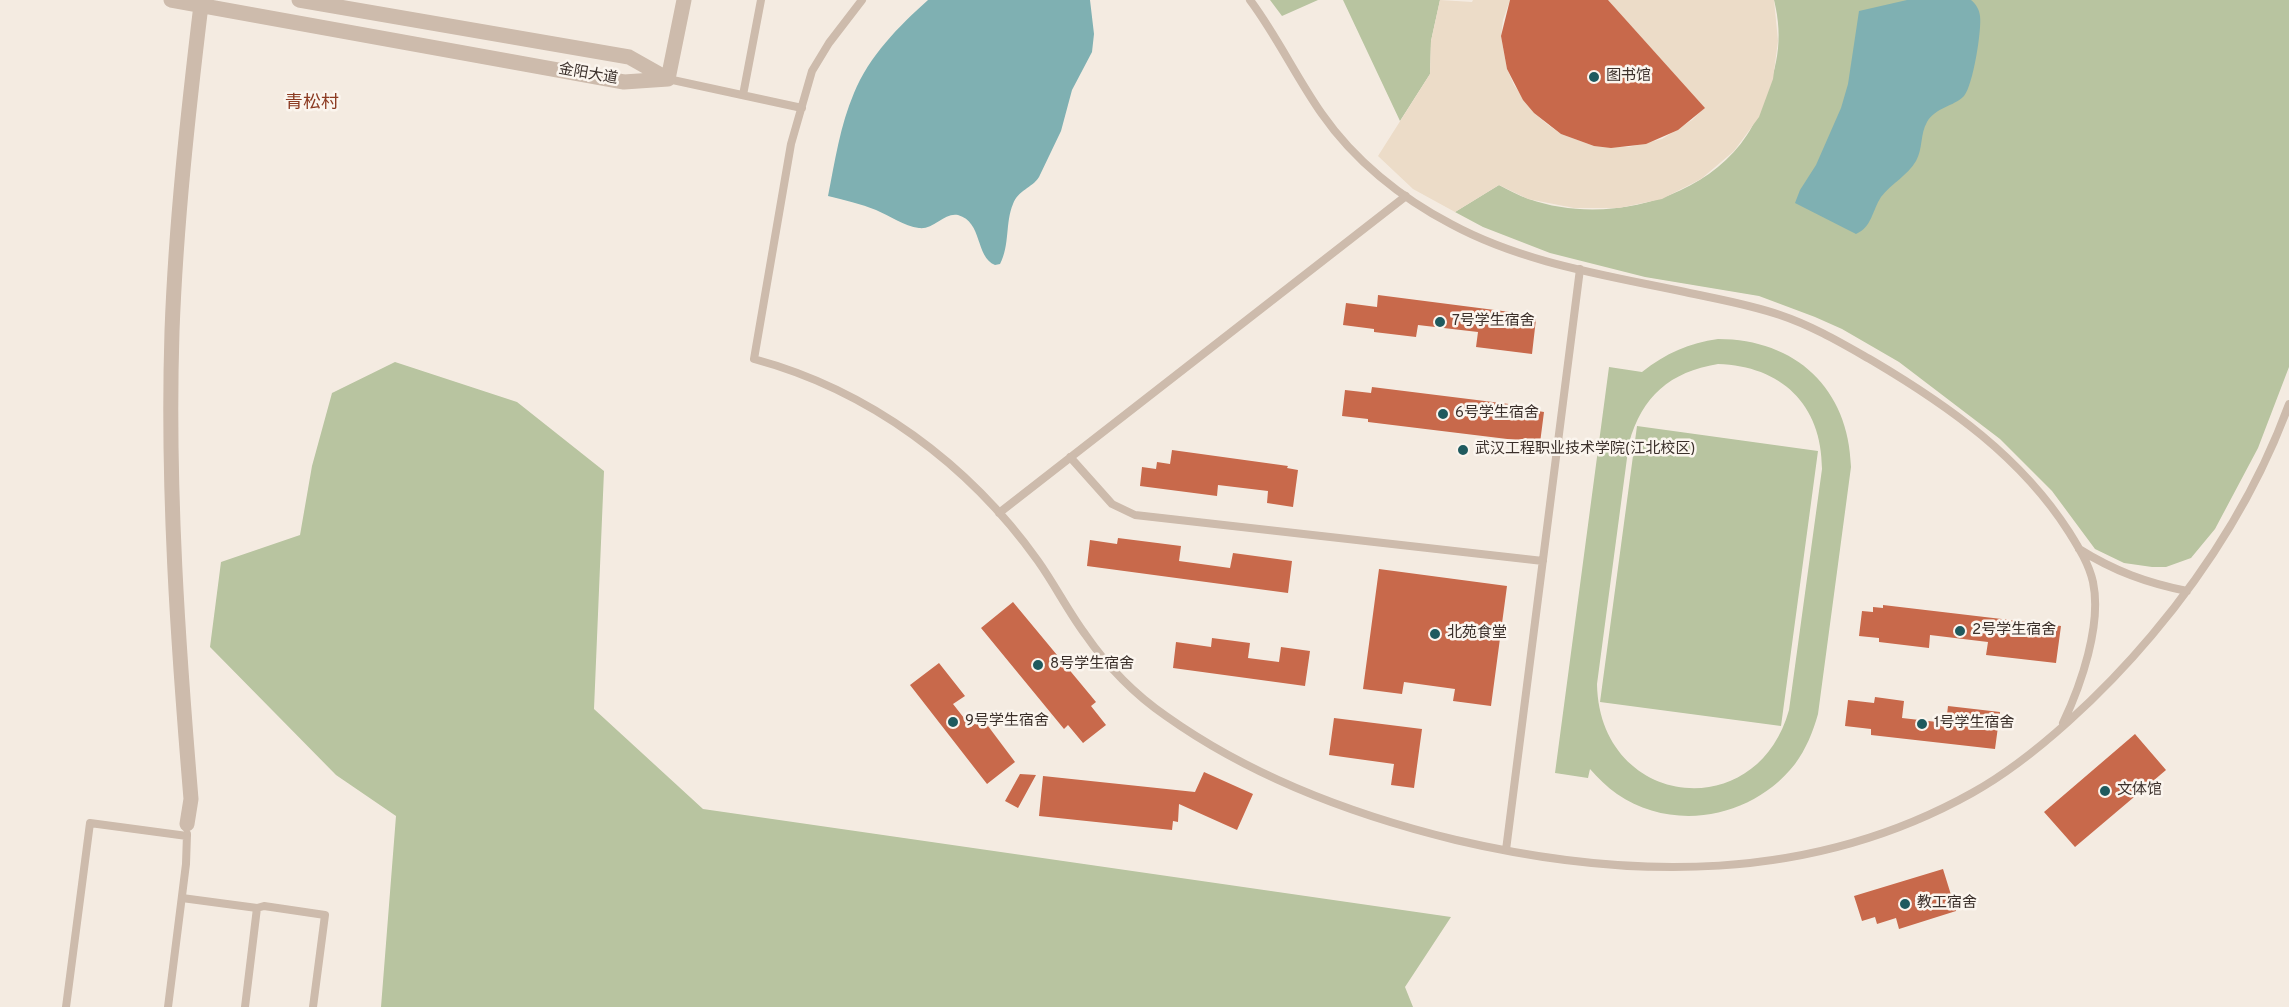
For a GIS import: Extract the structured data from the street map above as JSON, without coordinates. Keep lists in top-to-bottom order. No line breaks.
{"streets":{"street":["金阳大道"]},"districts":["青松村"],"places":["图书馆","7号学生宿舍","6号学生宿舍","武汉工程职业技术学院(江北校区)","2号学生宿舍","北苑食堂","8号学生宿舍","9号学生宿舍","1号学生宿舍","文体馆","教工宿舍"]}
